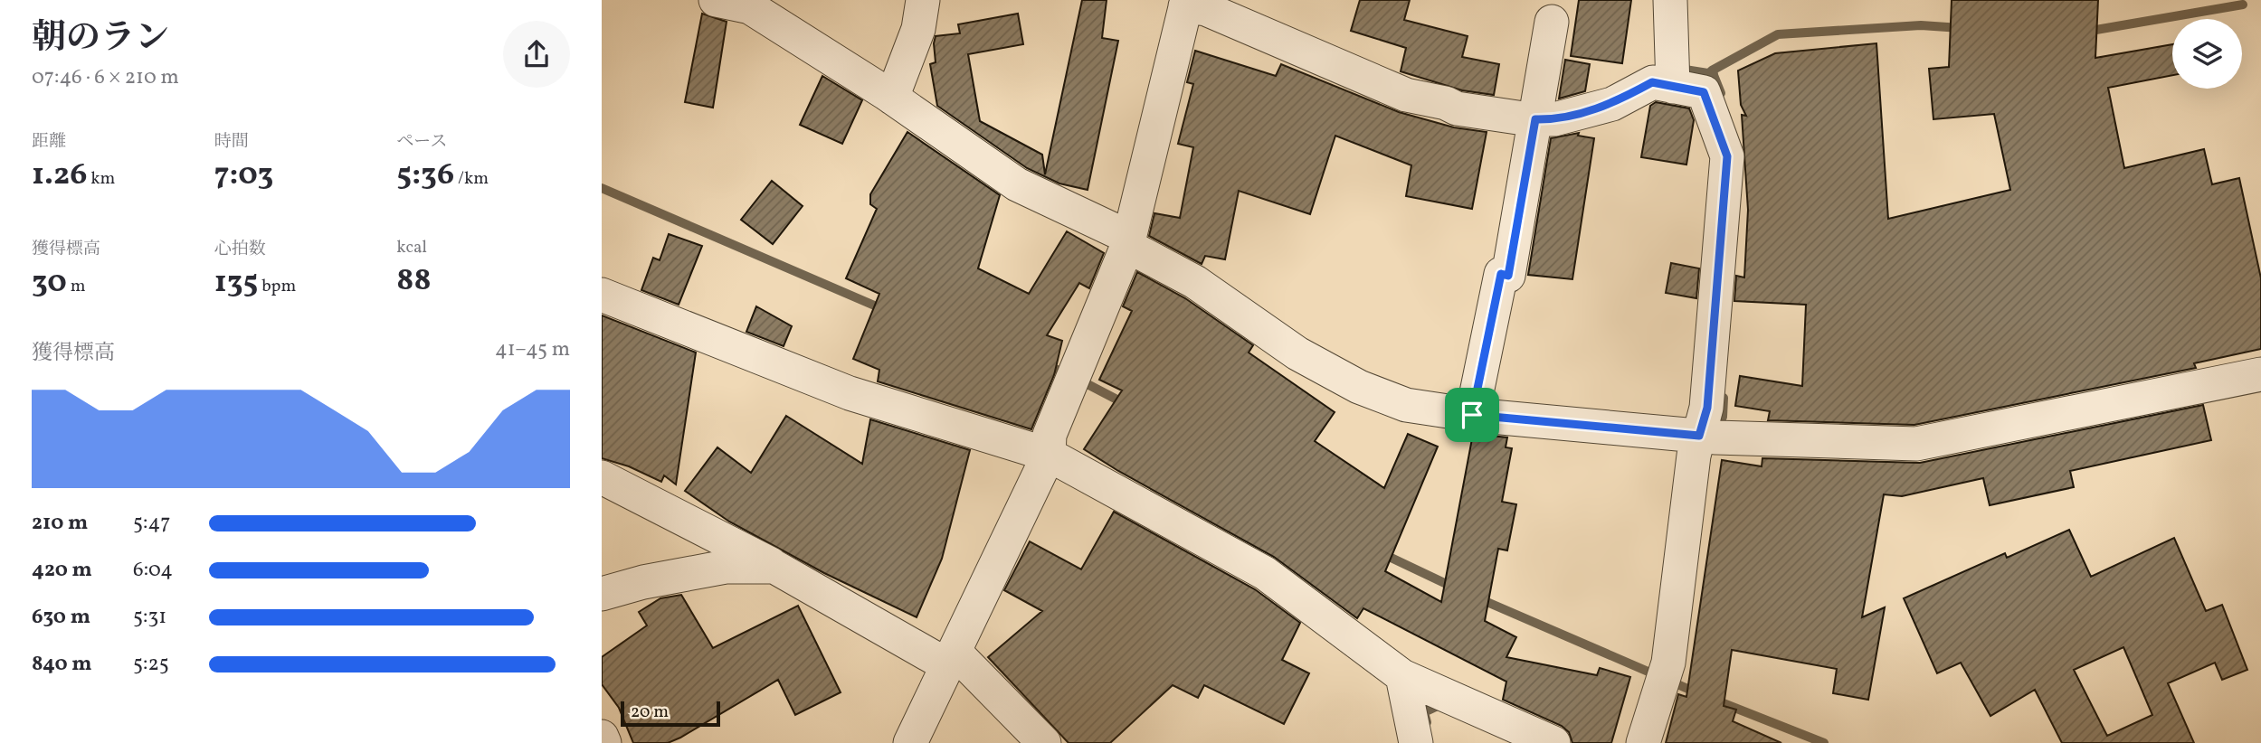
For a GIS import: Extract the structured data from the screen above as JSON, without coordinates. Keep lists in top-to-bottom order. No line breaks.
{"scale_bar":"20 m","page":{"heading":["朝のラン","07:46 · 6 × 210 m"],"stats":[["距離","1.26 km"],["時間","7:03"],["ペース","5:36 /km"],["獲得標高","30 m"],["心拍数","135 bpm"],["kcal","88"]],"chart":["獲得標高","41–45 m"],"list":[{"name":"210 m","note":"5:47"},{"name":"420 m","note":"6:04"},{"name":"630 m","note":"5:31"},{"name":"840 m","note":"5:25"}],"scale":"20 m"}}
